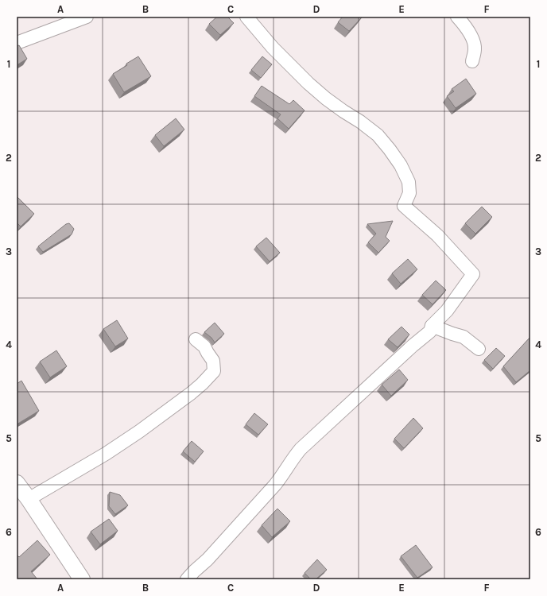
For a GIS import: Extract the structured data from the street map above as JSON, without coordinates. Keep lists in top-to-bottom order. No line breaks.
{"grid":{"columns":["A","B","C","D","E","F"],"rows":["1","2","3","4","5","6"]}}
